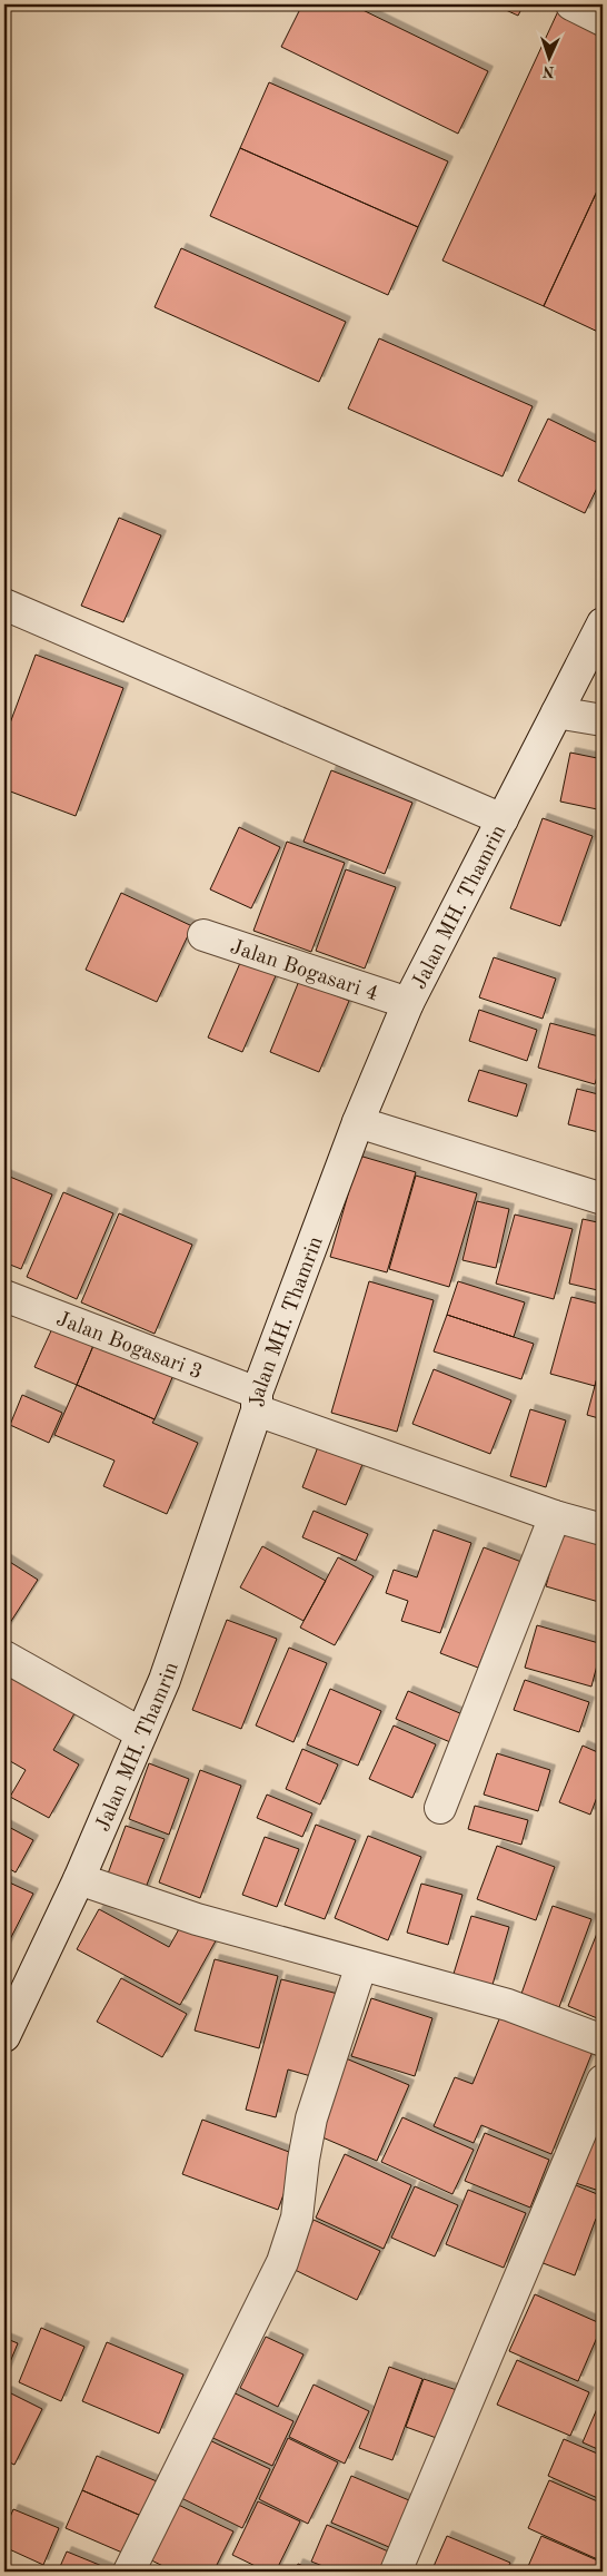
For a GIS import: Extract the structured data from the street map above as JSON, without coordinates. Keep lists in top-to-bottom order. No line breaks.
{"streets":{"street":["Jalan MH. Thamrin","Jalan Bogasari 4","Jalan Bogasari 3"]},"crossings":[["Jalan MH. Thamrin","Jalan Bogasari 4"],["Jalan MH. Thamrin","Jalan Bogasari 3"]],"north":"bottom"}
